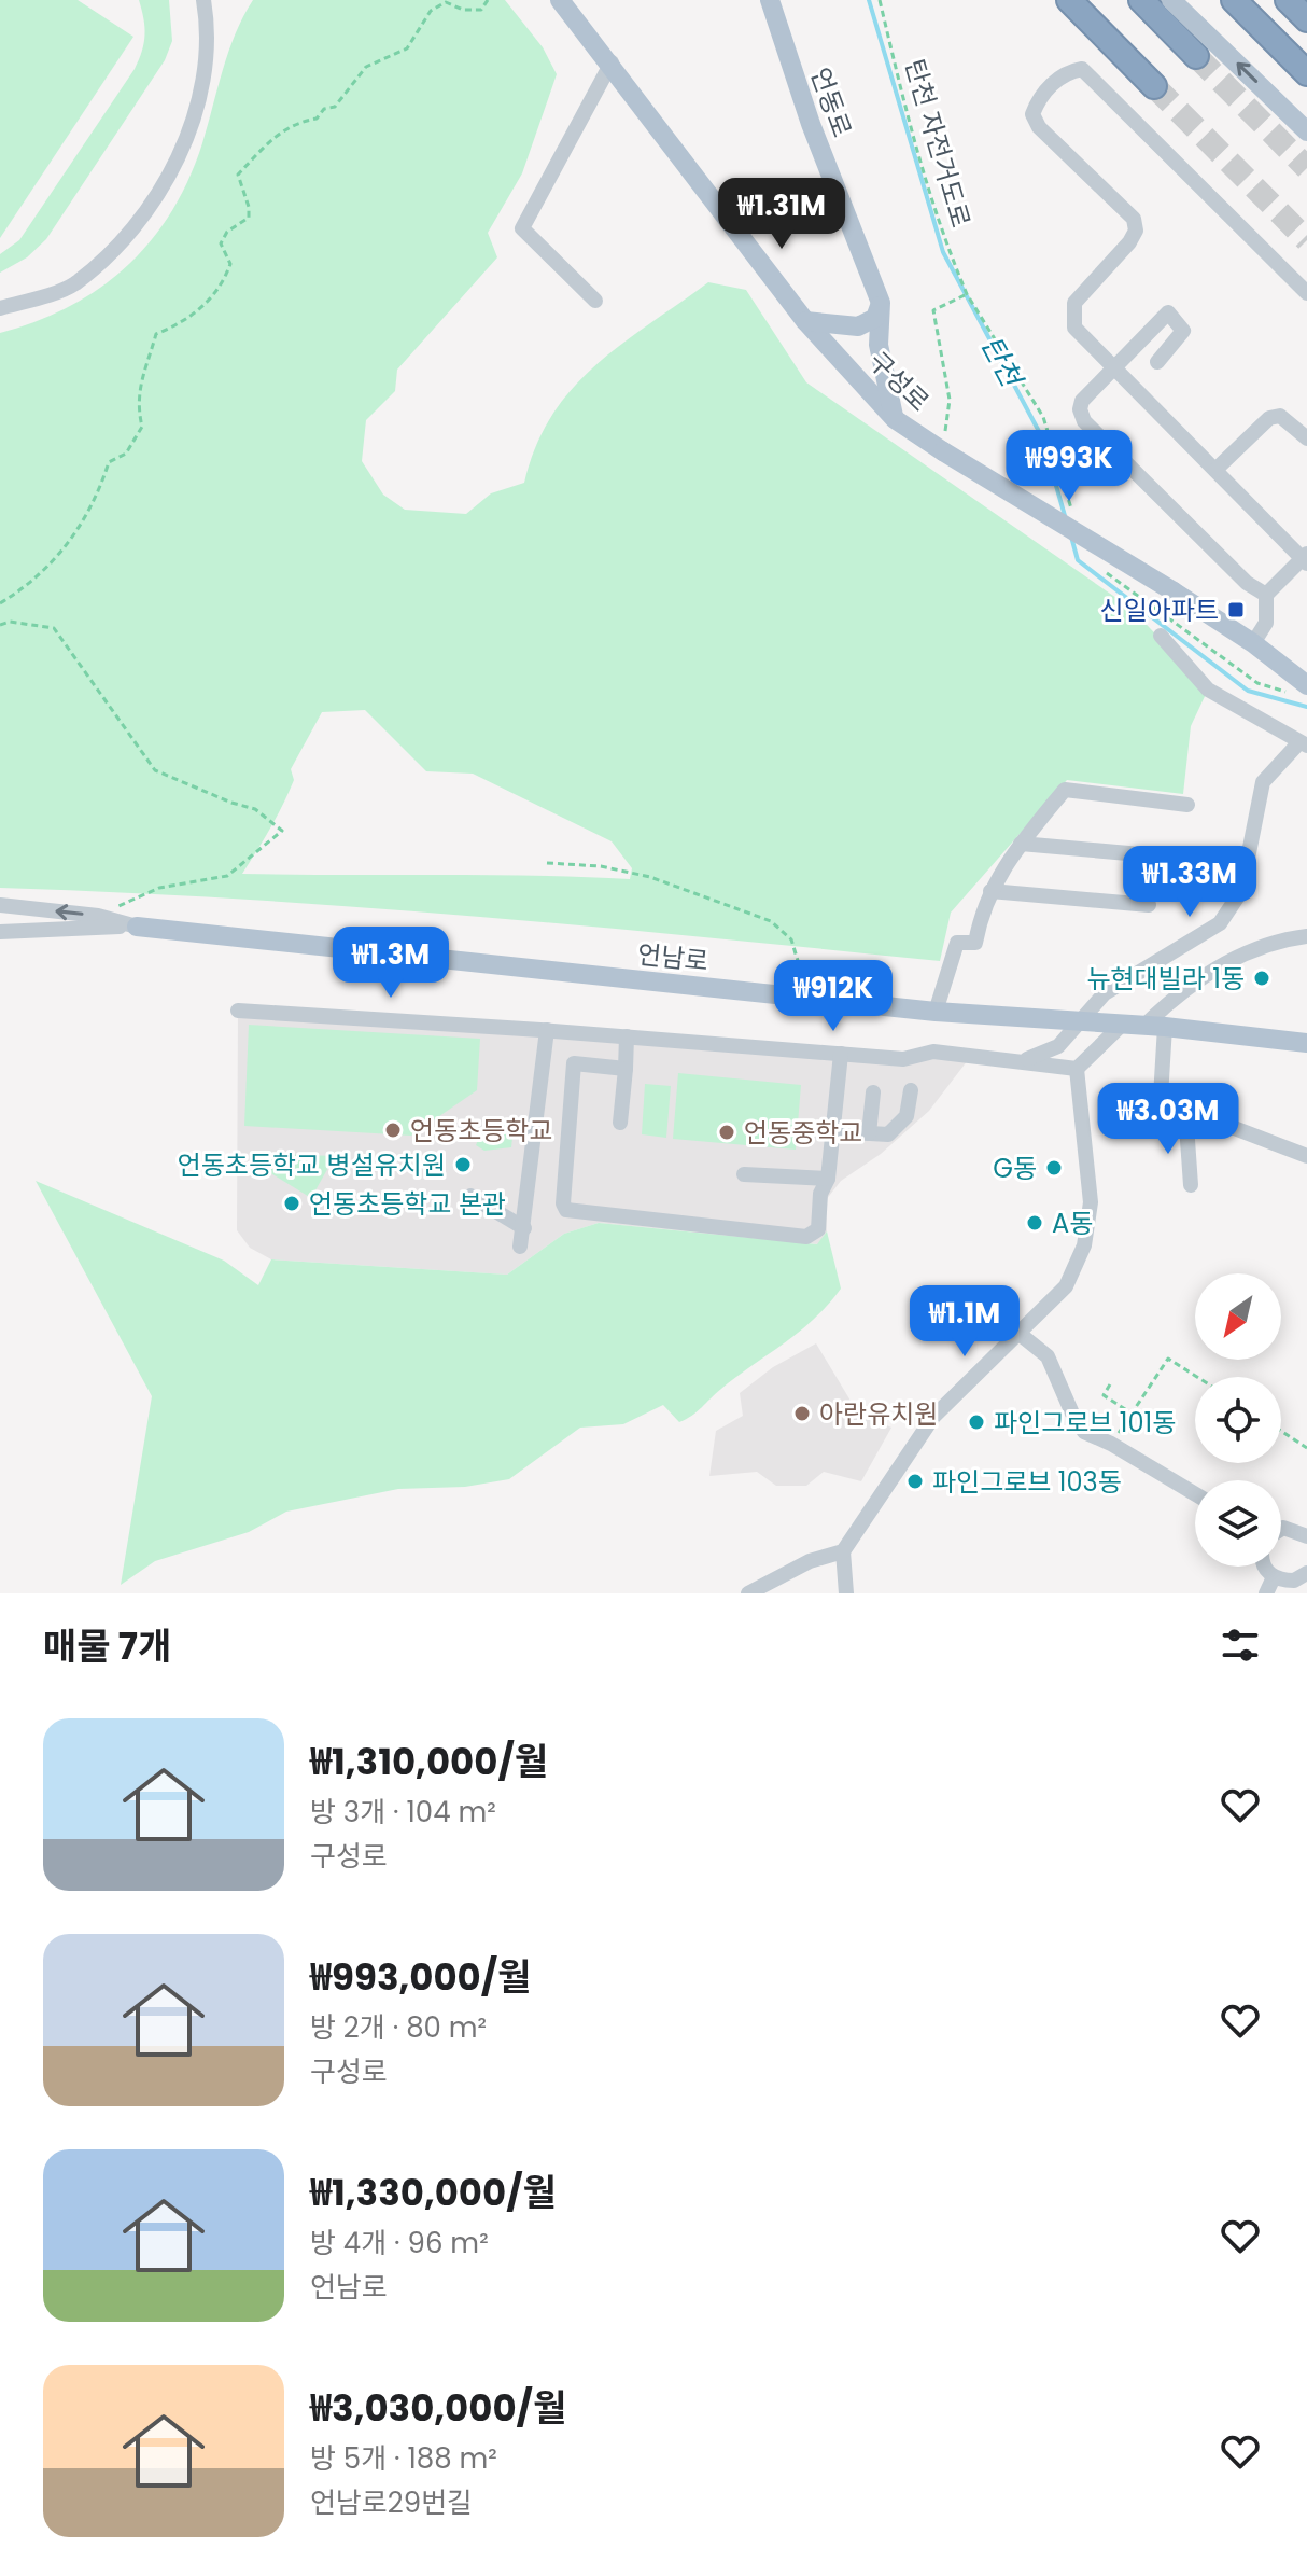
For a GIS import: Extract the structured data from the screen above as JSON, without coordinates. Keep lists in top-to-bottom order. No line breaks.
{"streets":{"main road":["언동로","구성로","언남로"],"path":["탄천 자전거도로"]},"crossings":[["언동로","구성로"]],"water":["탄천"],"places":{"transit":["신일아파트"],"other":["뉴현대빌라 1동","언동초등학교","언동중학교","언동초등학교 병설유치원","G동","언동초등학교 본관","A동","아란유치원","파인그로브 101동","파인그로브 103동"]},"north":"bottom left","page":{"price":["₩1.31M","₩993K","₩1.33M","₩1.3M","₩912K","₩3.03M","₩1.1M"],"heading":"매물 7개","list":[{"name":"₩1,310,000/월","note":"방 3개 · 104 m² · 구성로"},{"name":"₩993,000/월","note":"방 2개 · 80 m² · 구성로"},{"name":"₩1,330,000/월","note":"방 4개 · 96 m² · 언남로"},{"name":"₩3,030,000/월","note":"방 5개 · 188 m² · 언남로29번길"}]}}
